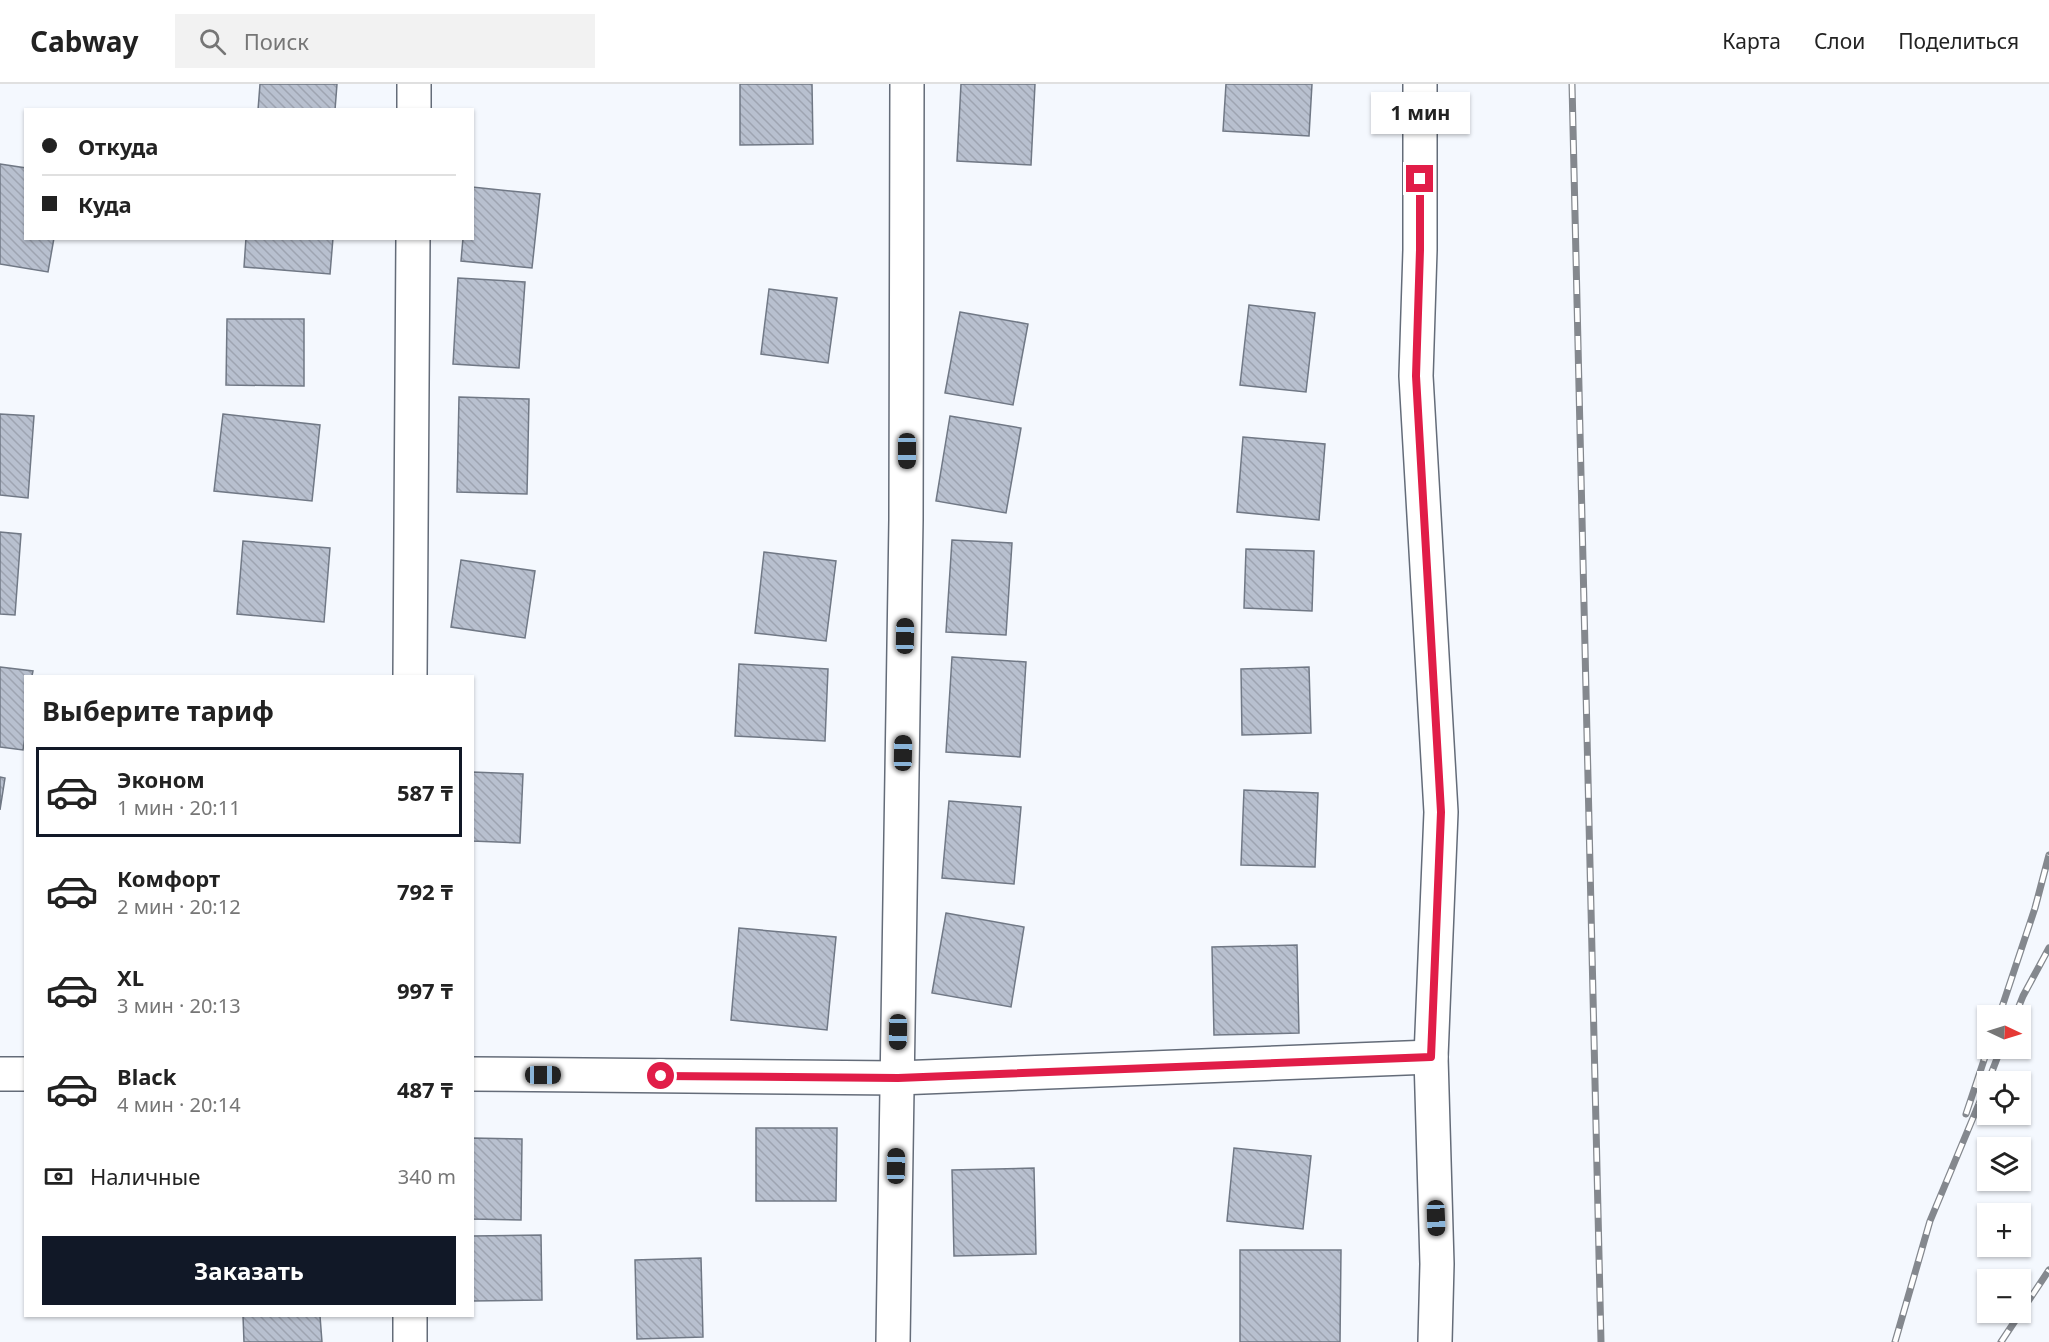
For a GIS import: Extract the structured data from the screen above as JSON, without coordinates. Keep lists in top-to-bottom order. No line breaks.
{"north":"right","page":{"header":"Cabway","search":"Поиск","nav":["Карта","Слои","Поделиться"],"bubble":"1 мин","banner":["Откуда","Куда"],"heading":"Выберите тариф","list":[{"name":"Эконом","note":"1 мин · 20:11","value":"587 ₸"},{"name":"Комфорт","note":"2 мин · 20:12","value":"792 ₸"},{"name":"XL","note":"3 мин · 20:13","value":"997 ₸"},{"name":"Black","note":"4 мин · 20:14","value":"487 ₸"}],"map_buttons":["+","−"],"pay":["Наличные","340 m"],"buttons":"Заказать"}}
